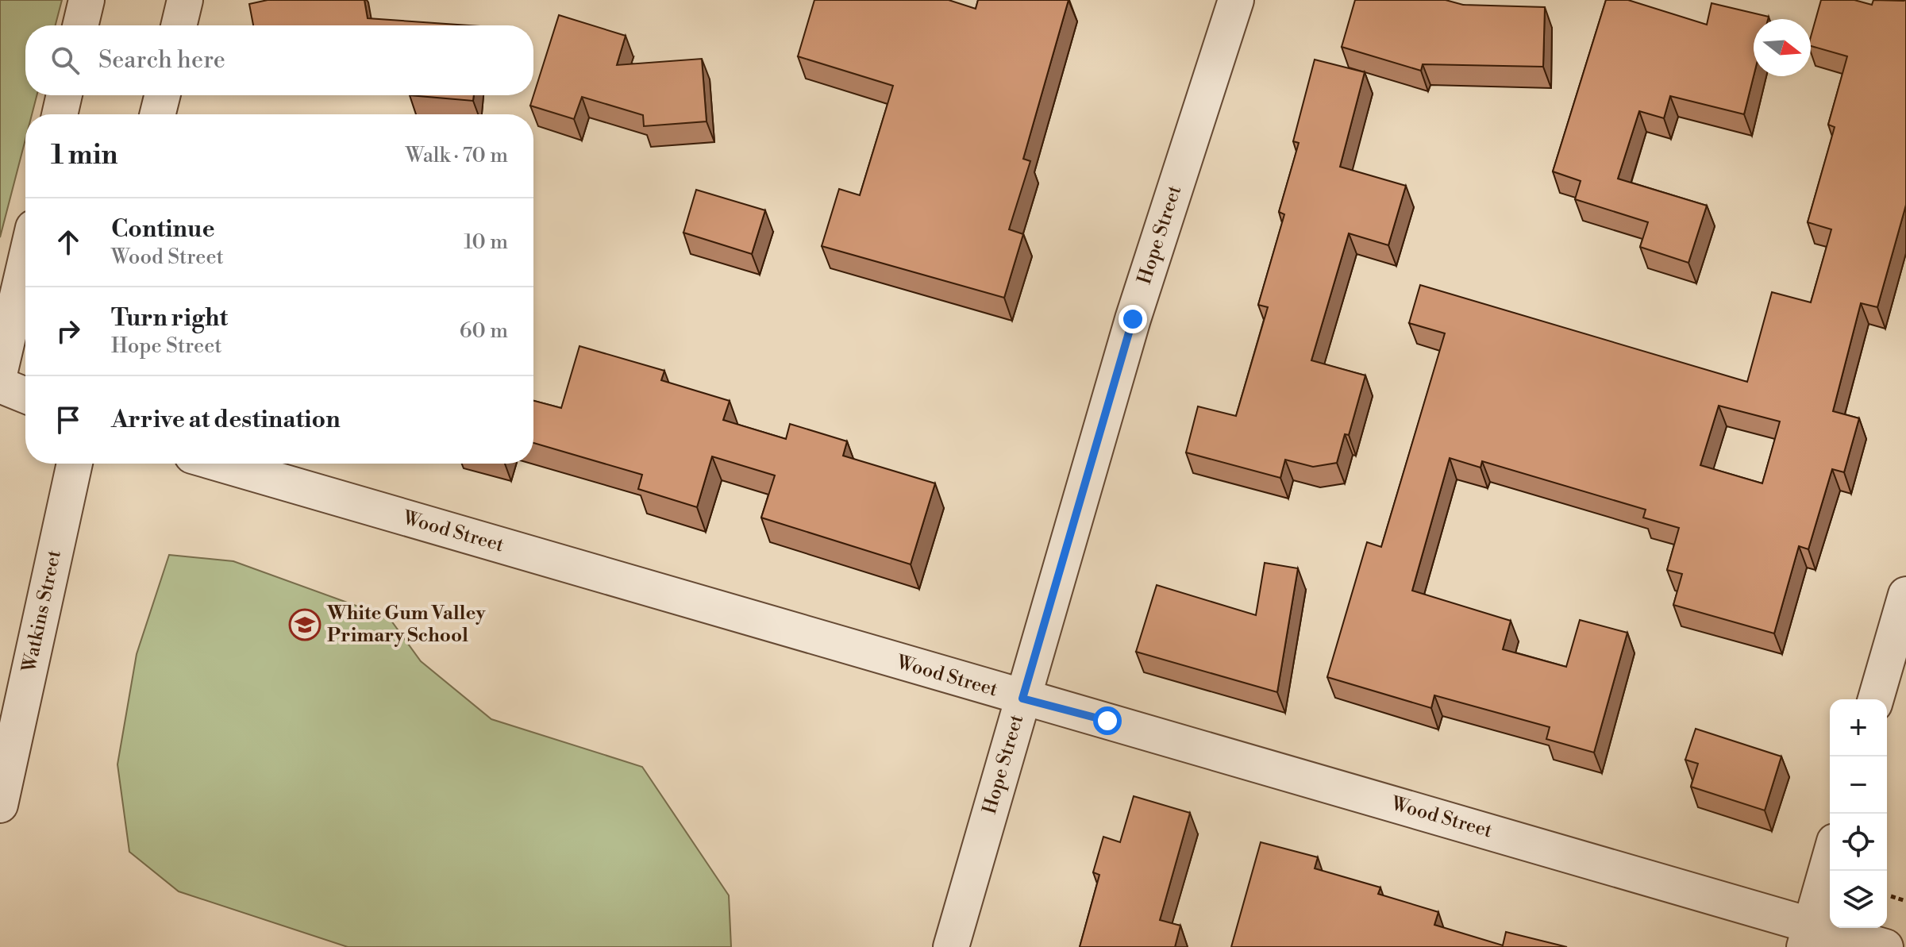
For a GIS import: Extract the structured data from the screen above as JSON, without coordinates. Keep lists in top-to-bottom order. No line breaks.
{"streets":{"street":["Hope Street","Wood Street","Watkins Street"]},"crossings":[["Hope Street","Wood Street"]],"places":{"school or university":["White Gum Valley Primary School"]},"north":"right","page":{"search":"Search here","heading":["1 min","Walk · 70 m"],"list":[["Continue","Wood Street","10 m"],["Turn right","Hope Street","60 m"],"Arrive at destination"],"map_buttons":["+","−"]}}
